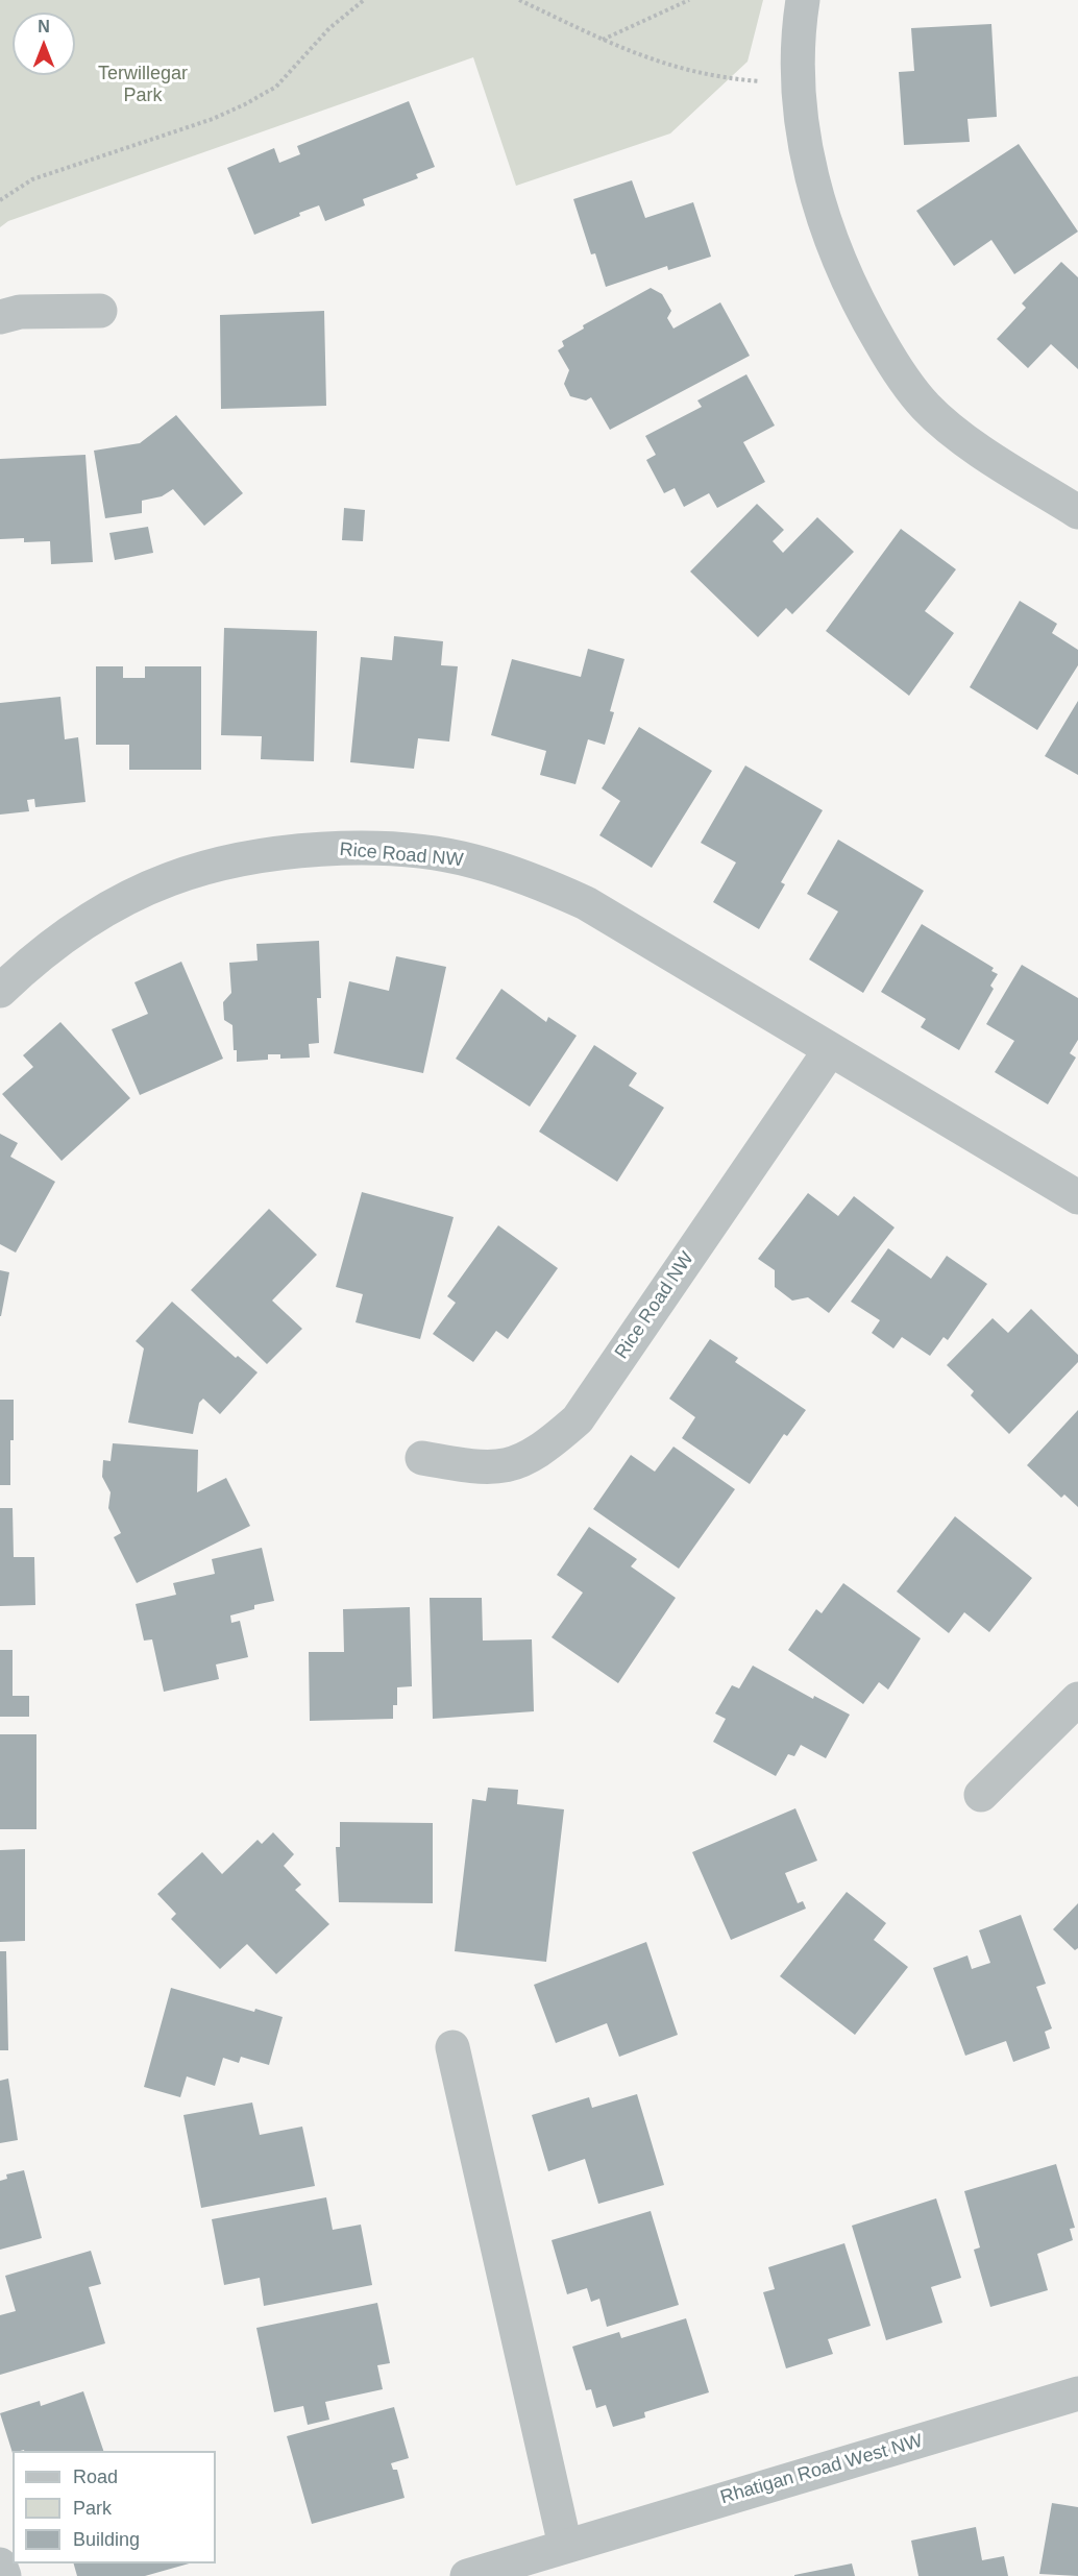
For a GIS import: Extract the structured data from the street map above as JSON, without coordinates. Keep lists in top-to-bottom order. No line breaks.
{"streets":{"street":["Rice Road NW","Rhatigan Road West NW"]},"parks":["Terwillegar Park"],"legend":["Road","Park","Building"],"north":"top"}
